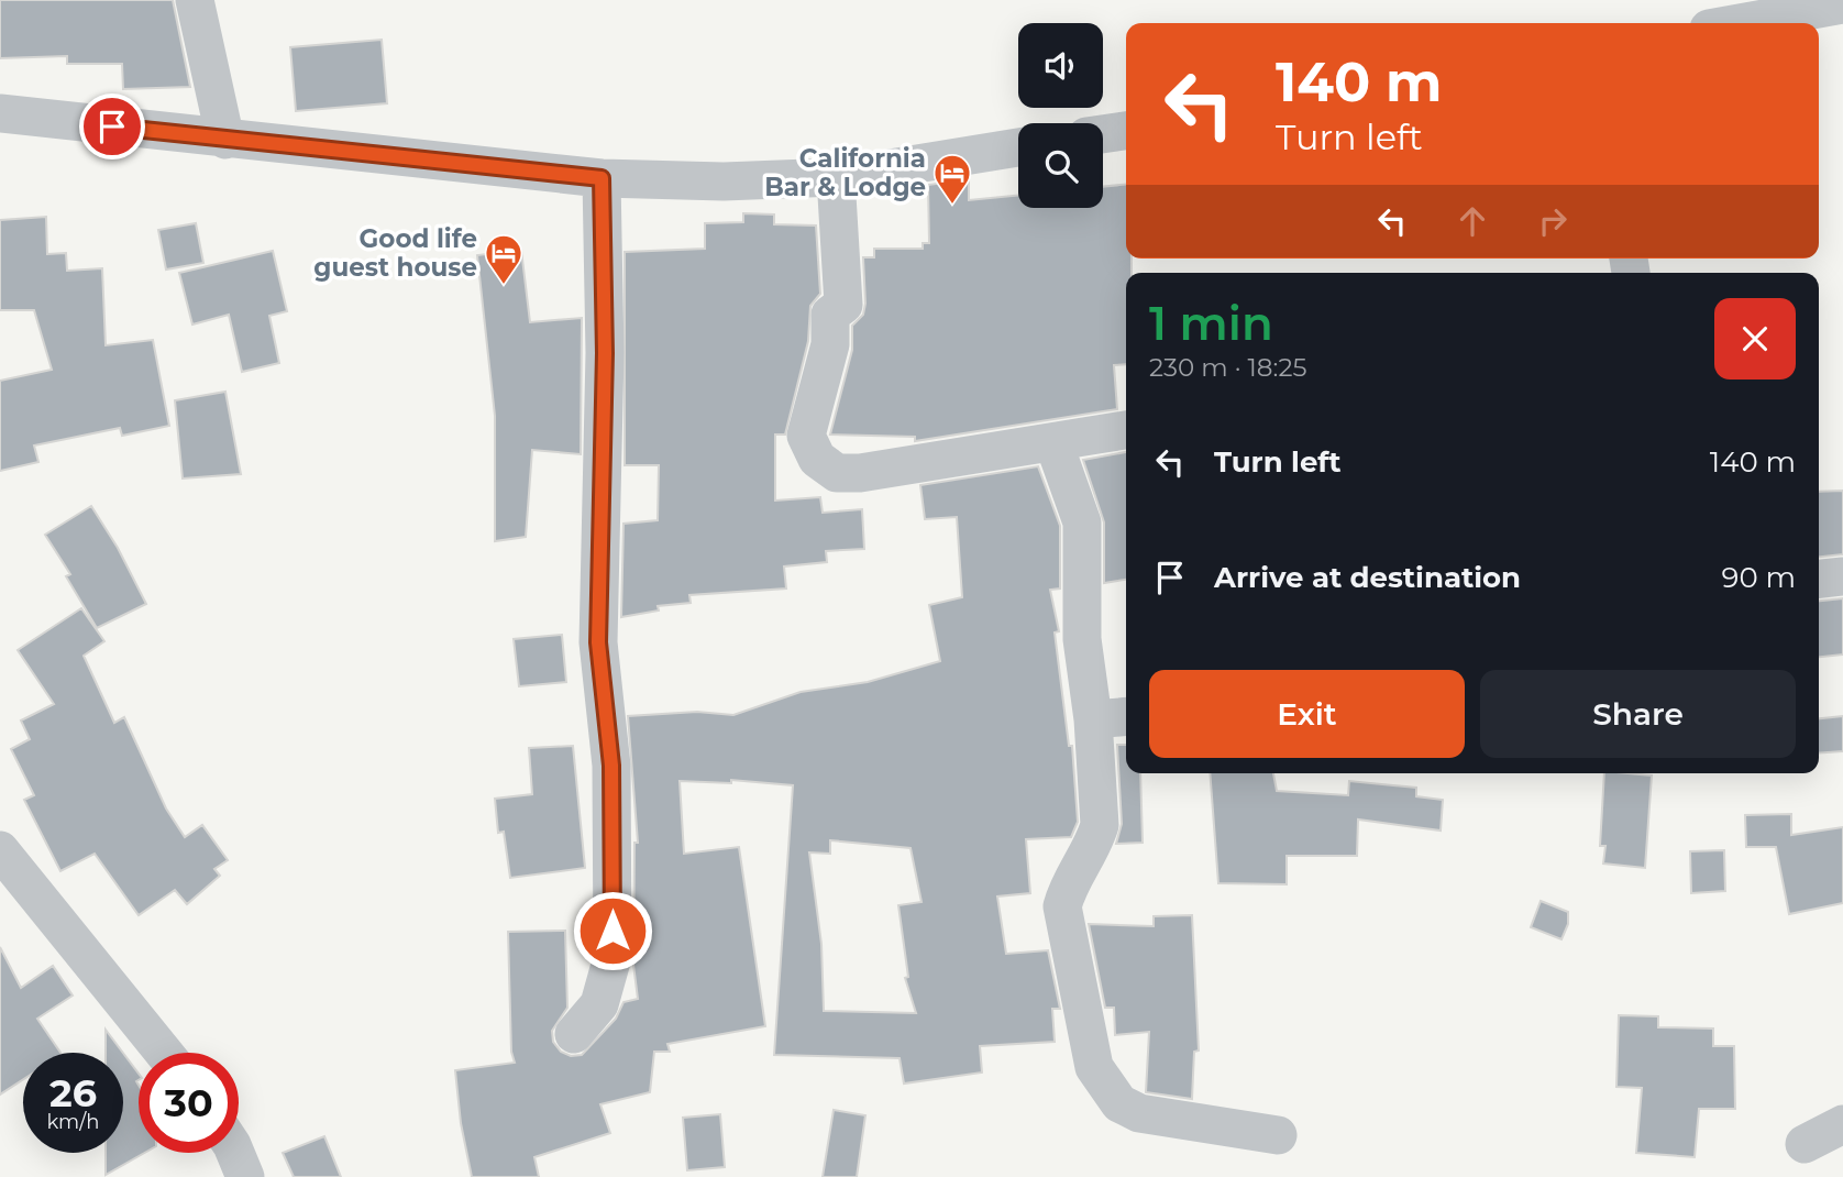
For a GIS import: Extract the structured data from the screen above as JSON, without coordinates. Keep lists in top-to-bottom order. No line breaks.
{"places":{"hotel":["California Bar & Lodge","Good life guest house"]},"page":{"turn":["140 m","Turn left"],"heading":["1 min","230 m · 18:25"],"list":[{"name":"Turn left","value":"140 m"},{"name":"Arrive at destination","value":"90 m"}],"buttons":["Exit","Share"],"speed":"26 km/h","limit":"30"}}
